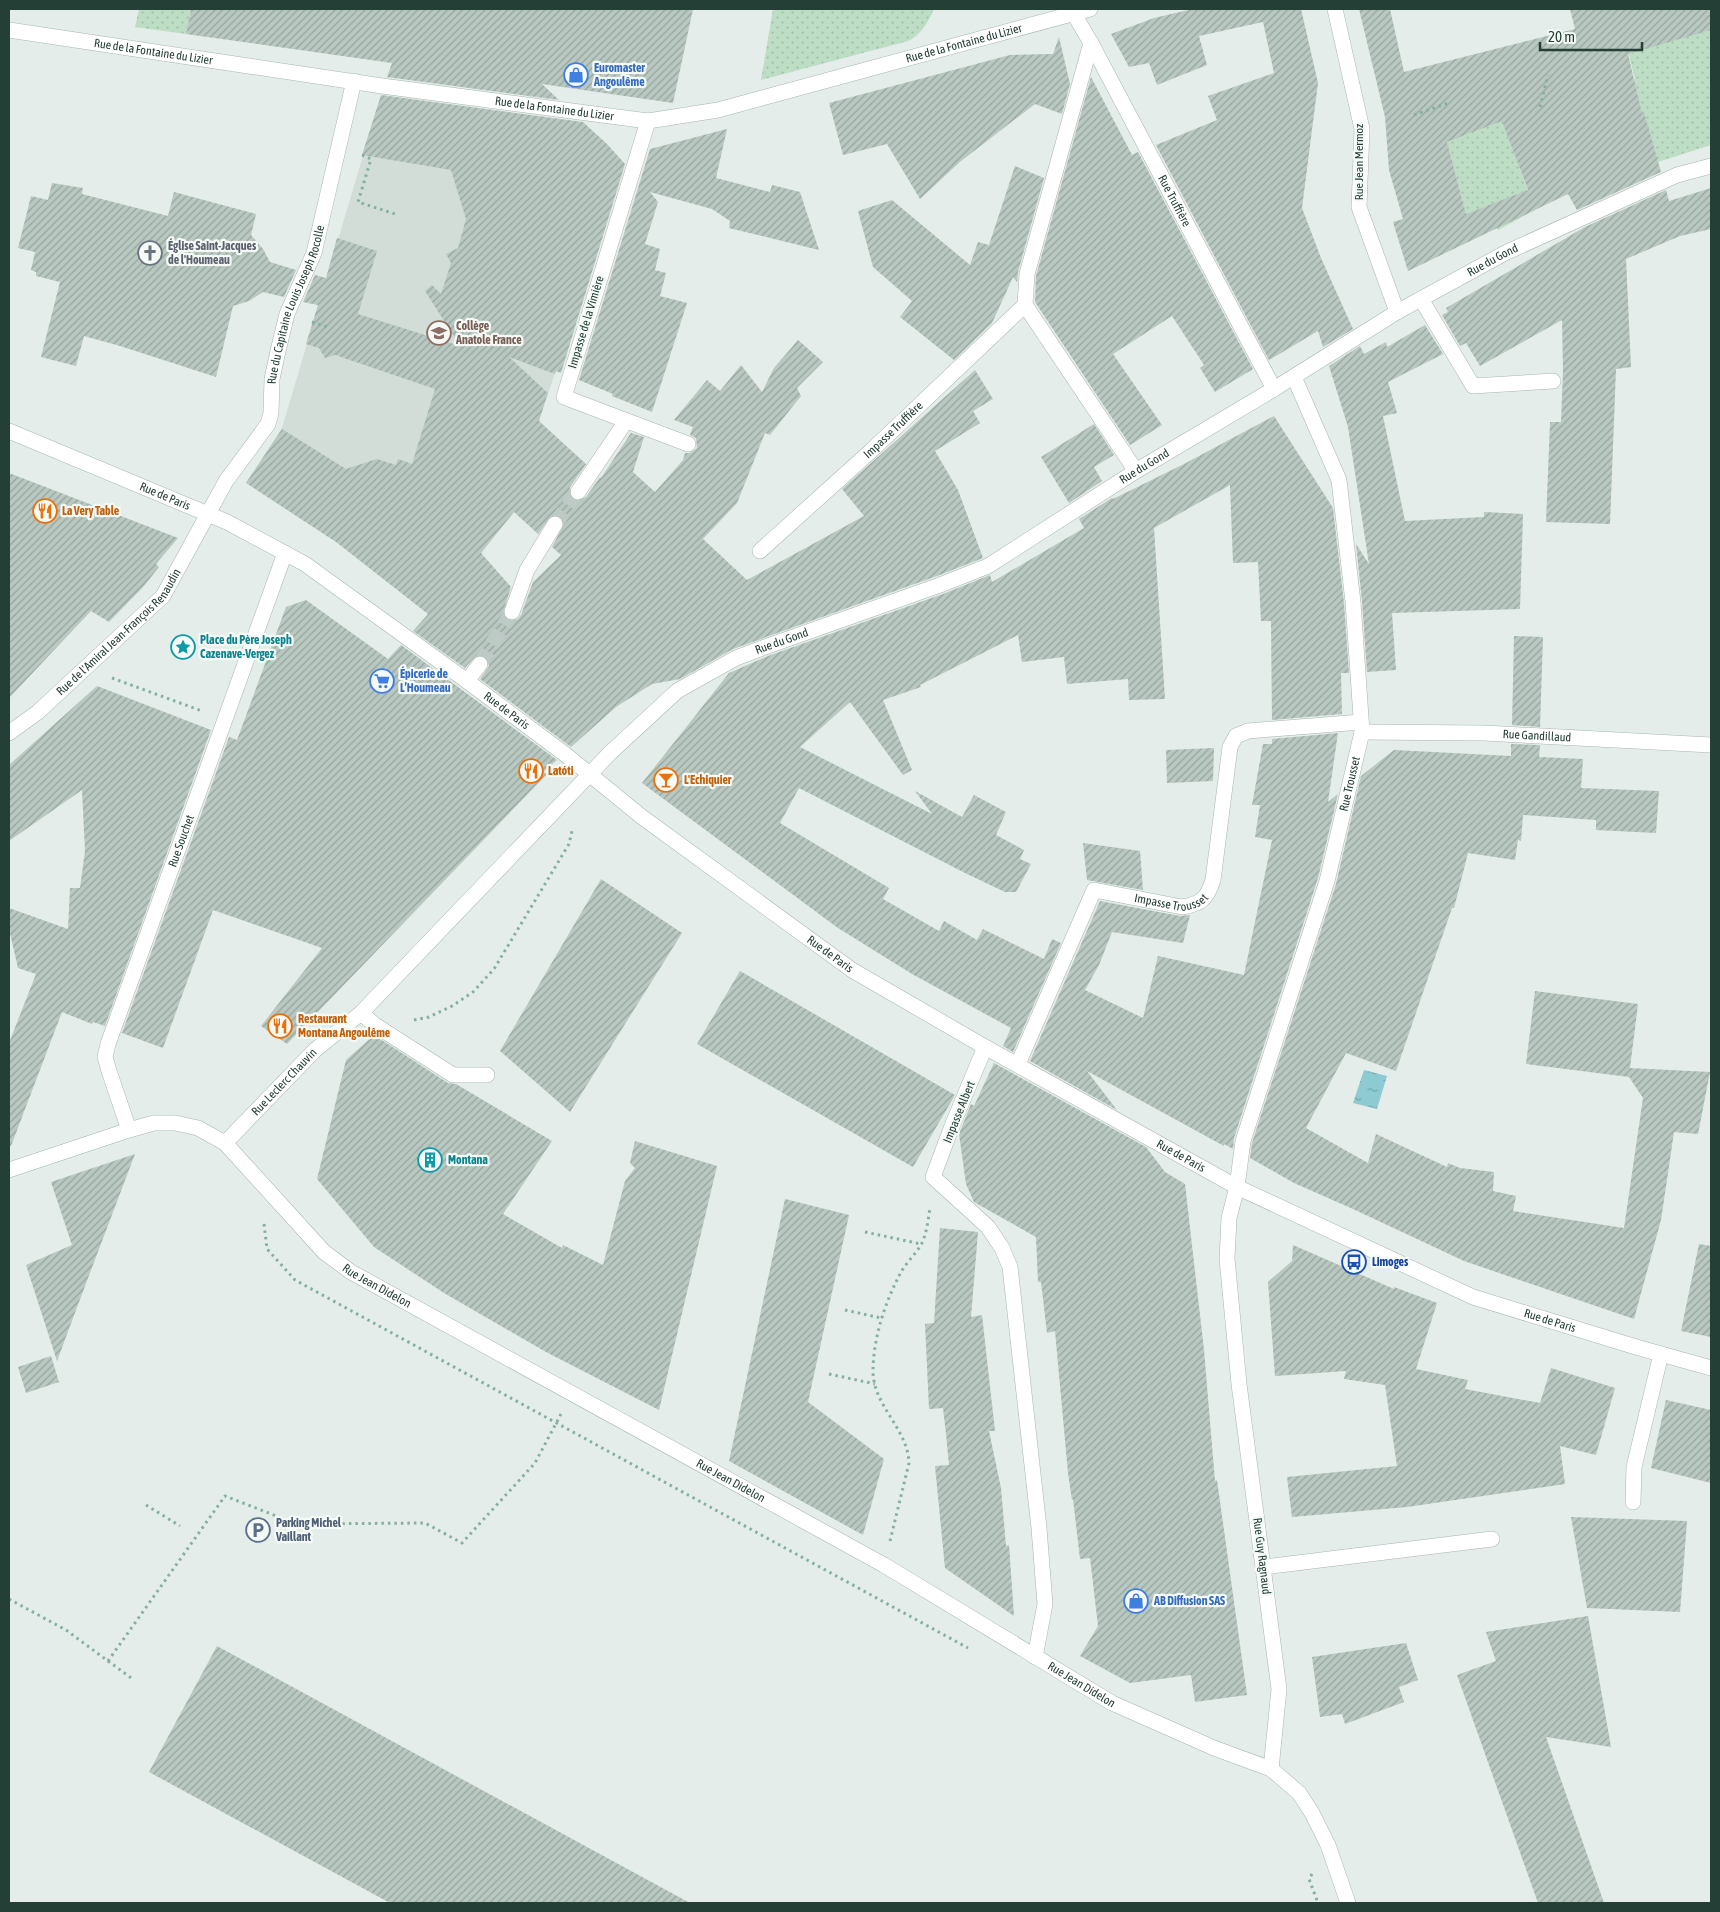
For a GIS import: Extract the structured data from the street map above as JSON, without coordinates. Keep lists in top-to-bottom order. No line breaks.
{"streets":{"street":["Rue de la Fontaine du Lizier","Rue Jean Mermoz","Rue Truffière","Rue du Gond","Rue du Capitaine Louis Joseph Rocolle","Impasse de la Vimière","Impasse Truffière","Rue de Paris","Rue de l'Amiral Jean-François Renaudin","Rue Gandillaud","Rue Trousset","Rue Souchet","Impasse Trousset","Rue Leclerc Chauvin","Impasse Albert","Rue Jean Didelon","Rue Guy Ragnaud"]},"crossings":[["Rue de la Fontaine du Lizier","Rue Truffière"],["Rue de la Fontaine du Lizier","Rue du Capitaine Louis Joseph Rocolle"],["Rue de la Fontaine du Lizier","Impasse de la Vimière"],["Rue Jean Mermoz","Rue du Gond"],["Rue Truffière","Rue du Gond"],["Rue du Gond","Rue de Paris"],["Rue du Gond","Rue Trousset"],["Rue du Gond","Rue Leclerc Chauvin"],["Rue du Capitaine Louis Joseph Rocolle","Rue de Paris"],["Rue du Capitaine Louis Joseph Rocolle","Rue de l'Amiral Jean-François Renaudin"],["Rue de Paris","Rue de l'Amiral Jean-François Renaudin"],["Rue de Paris","Rue Trousset"],["Rue de Paris","Rue Souchet"],["Rue de Paris","Impasse Trousset"],["Rue de Paris","Rue Leclerc Chauvin"],["Rue de Paris","Impasse Albert"],["Rue de Paris","Rue Guy Ragnaud"],["Rue Gandillaud","Rue Trousset"],["Rue Gandillaud","Impasse Trousset"],["Rue Trousset","Impasse Trousset"],["Rue Trousset","Rue Guy Ragnaud"],["Rue Leclerc Chauvin","Rue Jean Didelon"],["Rue Jean Didelon","Rue Guy Ragnaud"]],"places":{"shop":["Euromaster Angoulême","AB Diffusion SAS"],"church":["Église Saint-Jacques de l'Houmeau"],"school or university":["Collège Anatole France"],"restaurant":["La Very Table","Latóti","Restaurant Montana Angoulême"],"place":["Place du Père Joseph Cazenave-Vergez"],"supermarket":["Épicerie de L’Houmeau"],"bar":["L'Echiquier"],"building":["Montana"],"bus stop":["Limoges"],"parking":["Parking Michel Vaillant"]},"scale_bar":"20 m"}
